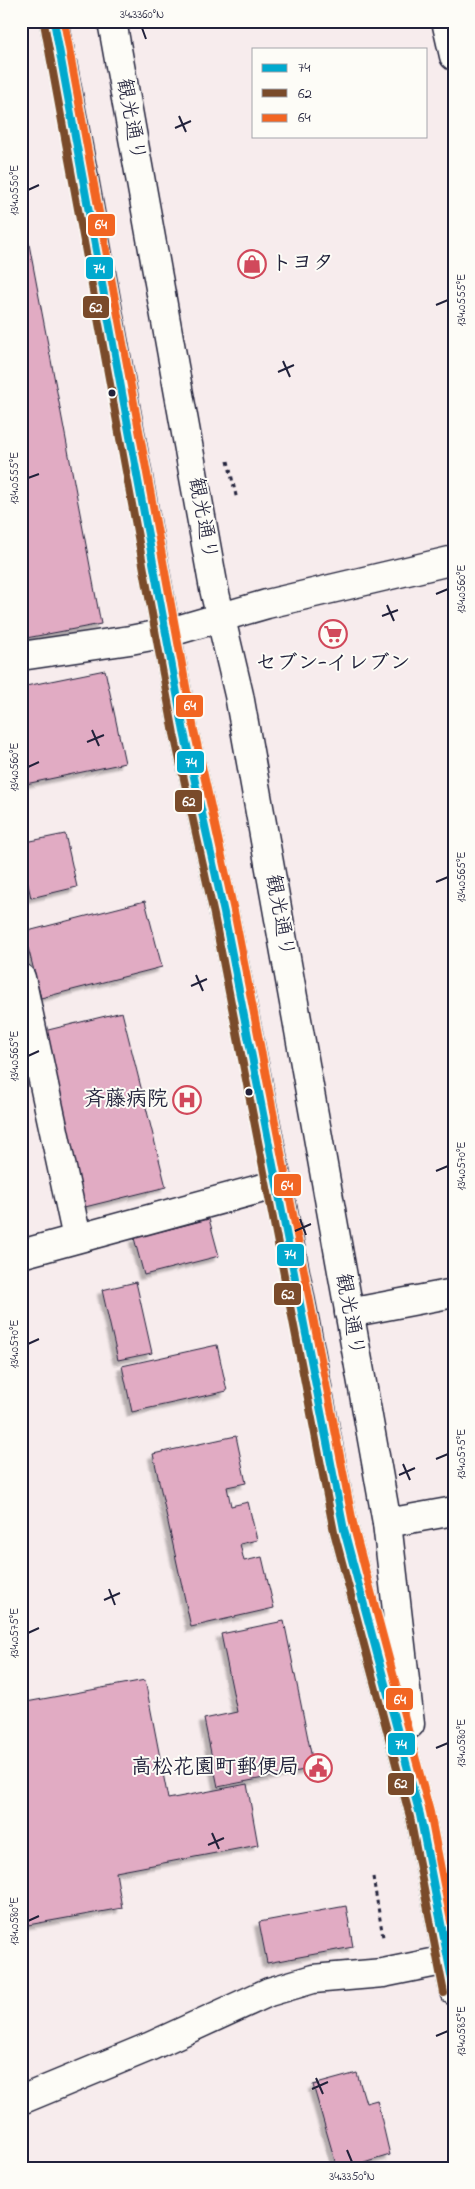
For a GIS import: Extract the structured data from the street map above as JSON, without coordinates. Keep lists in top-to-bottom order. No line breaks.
{"streets":{"main road":["観光通り"]},"places":{"shop":["トヨタ"],"supermarket":["セブン-イレブン"],"hospital":["斉藤病院"],"public building":["高松花園町郵便局"]},"lines":["transit line 74","transit line 64","transit line 62"],"legend":["74","62","64"],"coordinates":["34.3360°N","134.0550°E","134.0555°E","134.0560°E","134.0565°E","134.0570°E","134.0575°E","134.0580°E","134.0585°E","34.3350°N"]}
